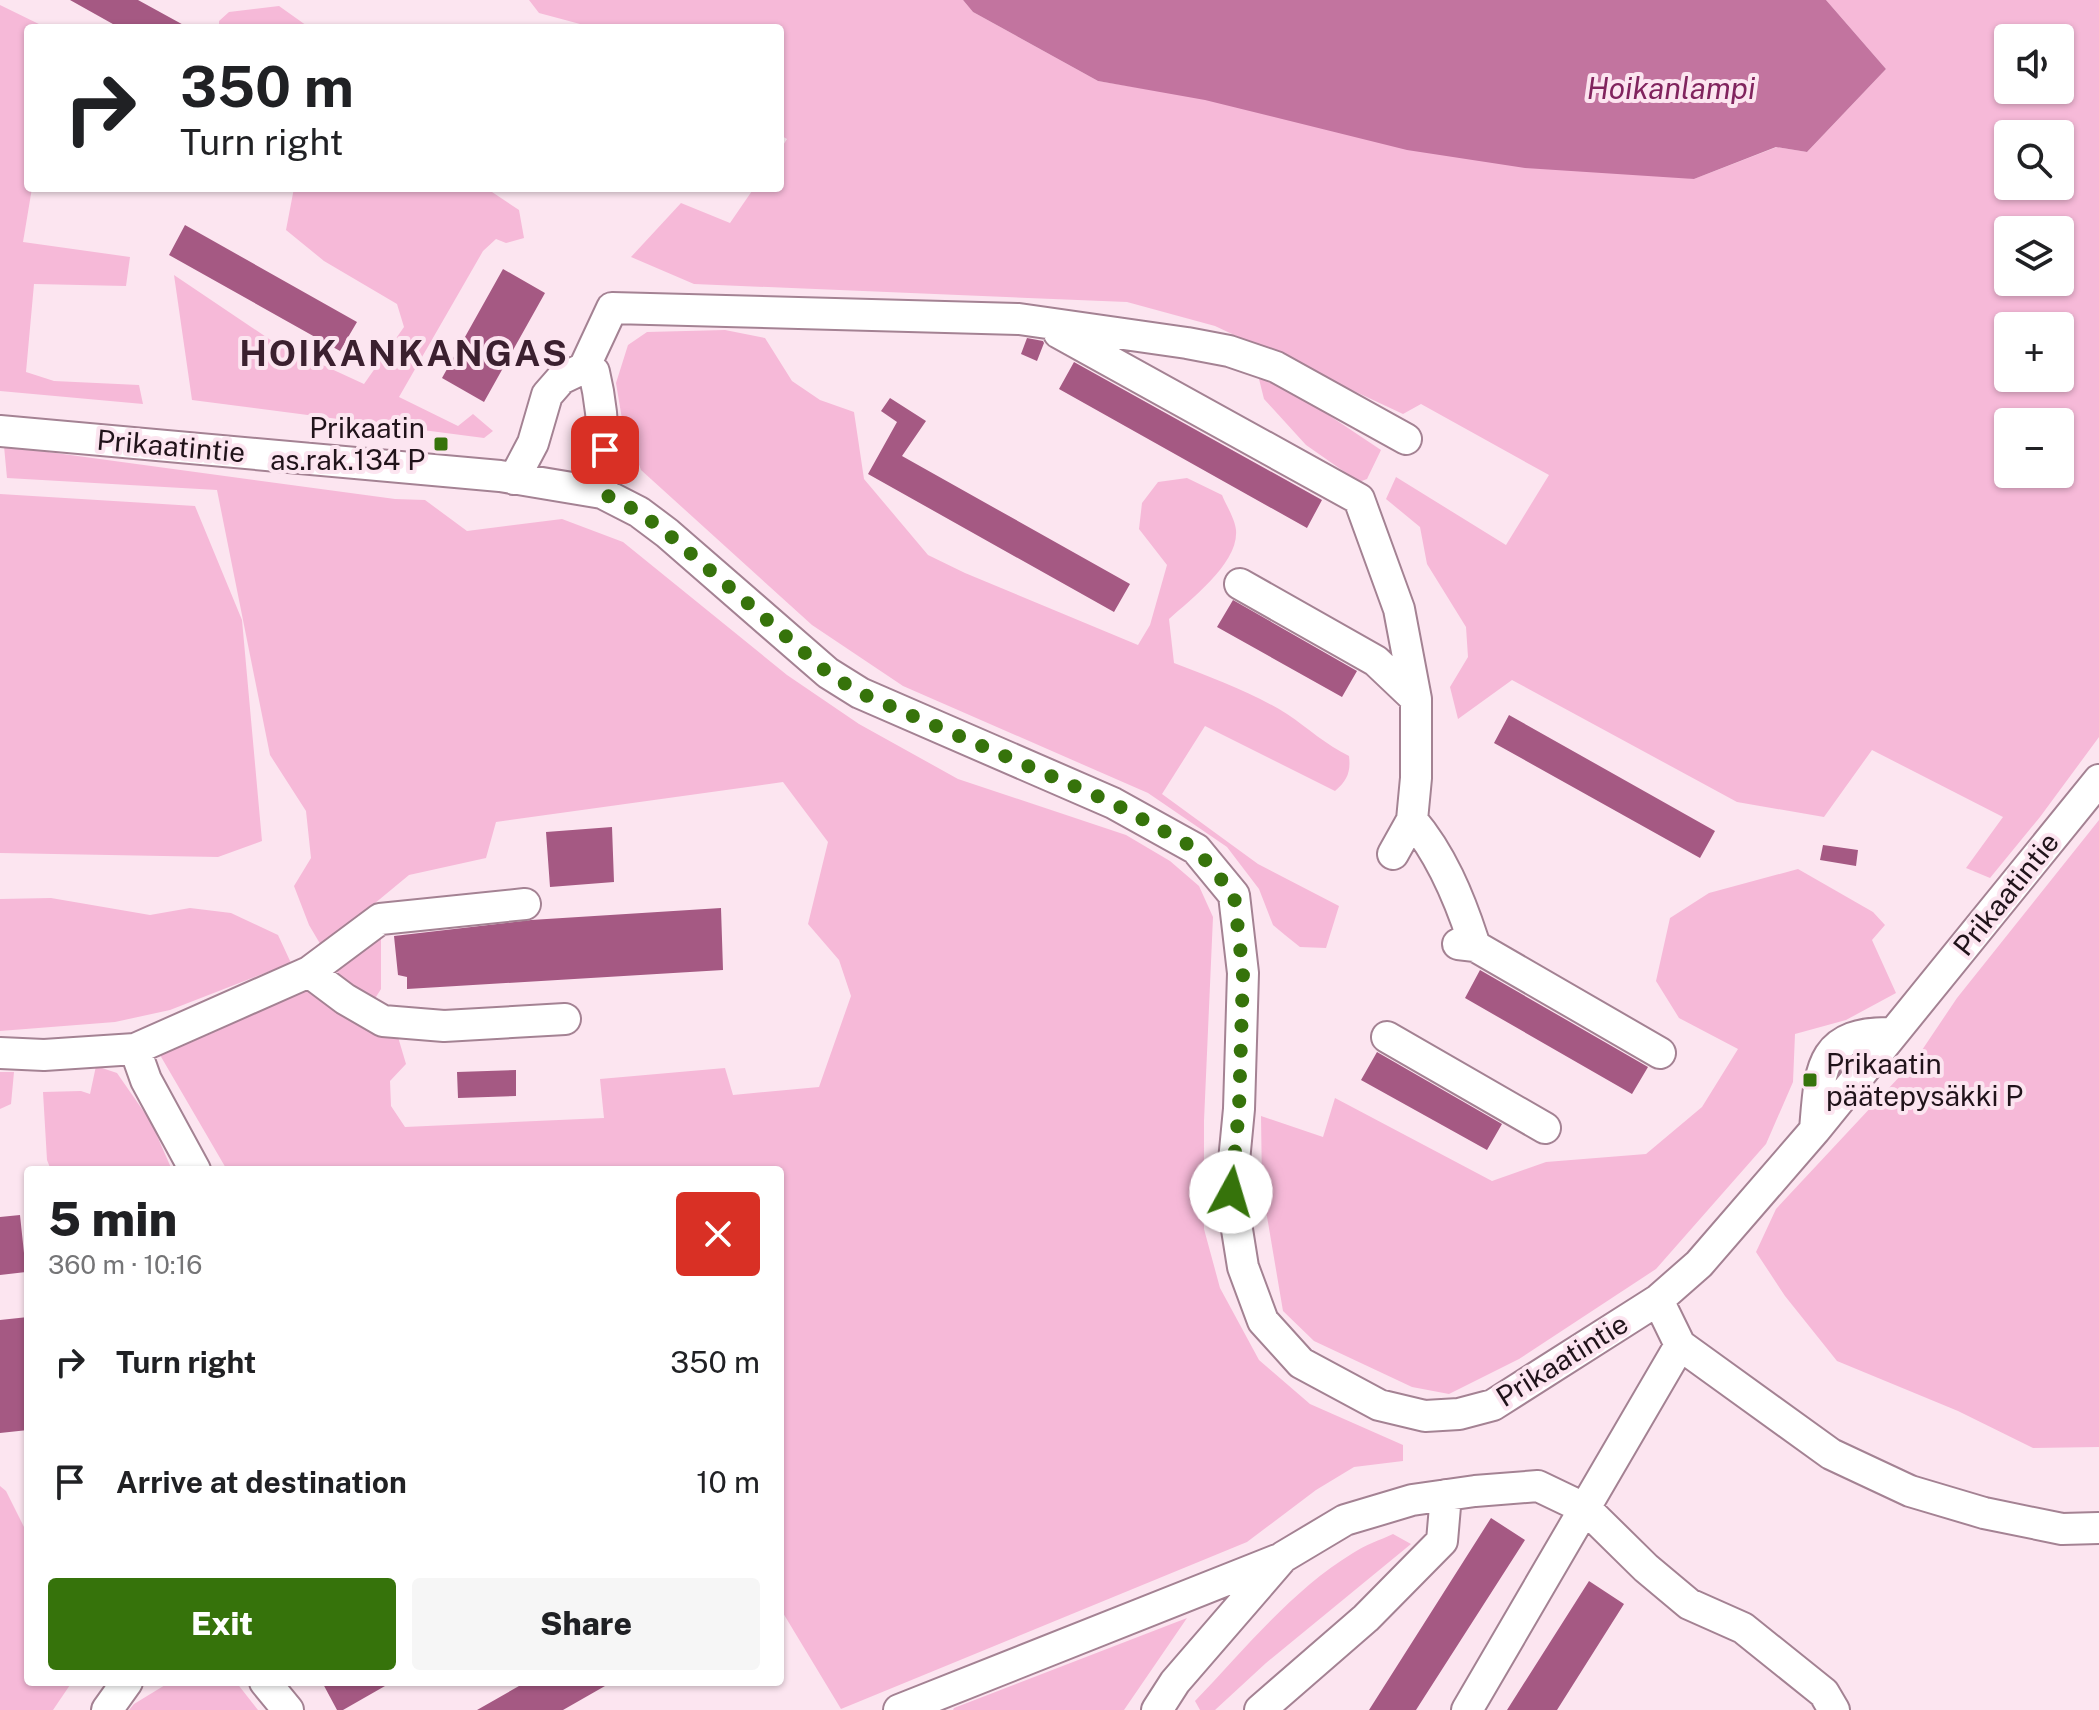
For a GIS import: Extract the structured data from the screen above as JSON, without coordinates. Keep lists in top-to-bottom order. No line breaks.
{"streets":{"street":["Prikaatintie"]},"districts":["HOIKANKANGAS"],"water":["Hoikanlampi"],"places":{"transit":["Prikaatin as.rak.134 P","Prikaatin päätepysäkki P"]},"page":{"map_buttons":["+","−"],"turn":["350 m","Turn right"],"heading":["5 min","360 m · 10:16"],"list":[{"name":"Turn right","value":"350 m"},{"name":"Arrive at destination","value":"10 m"}],"buttons":["Exit","Share"]}}
